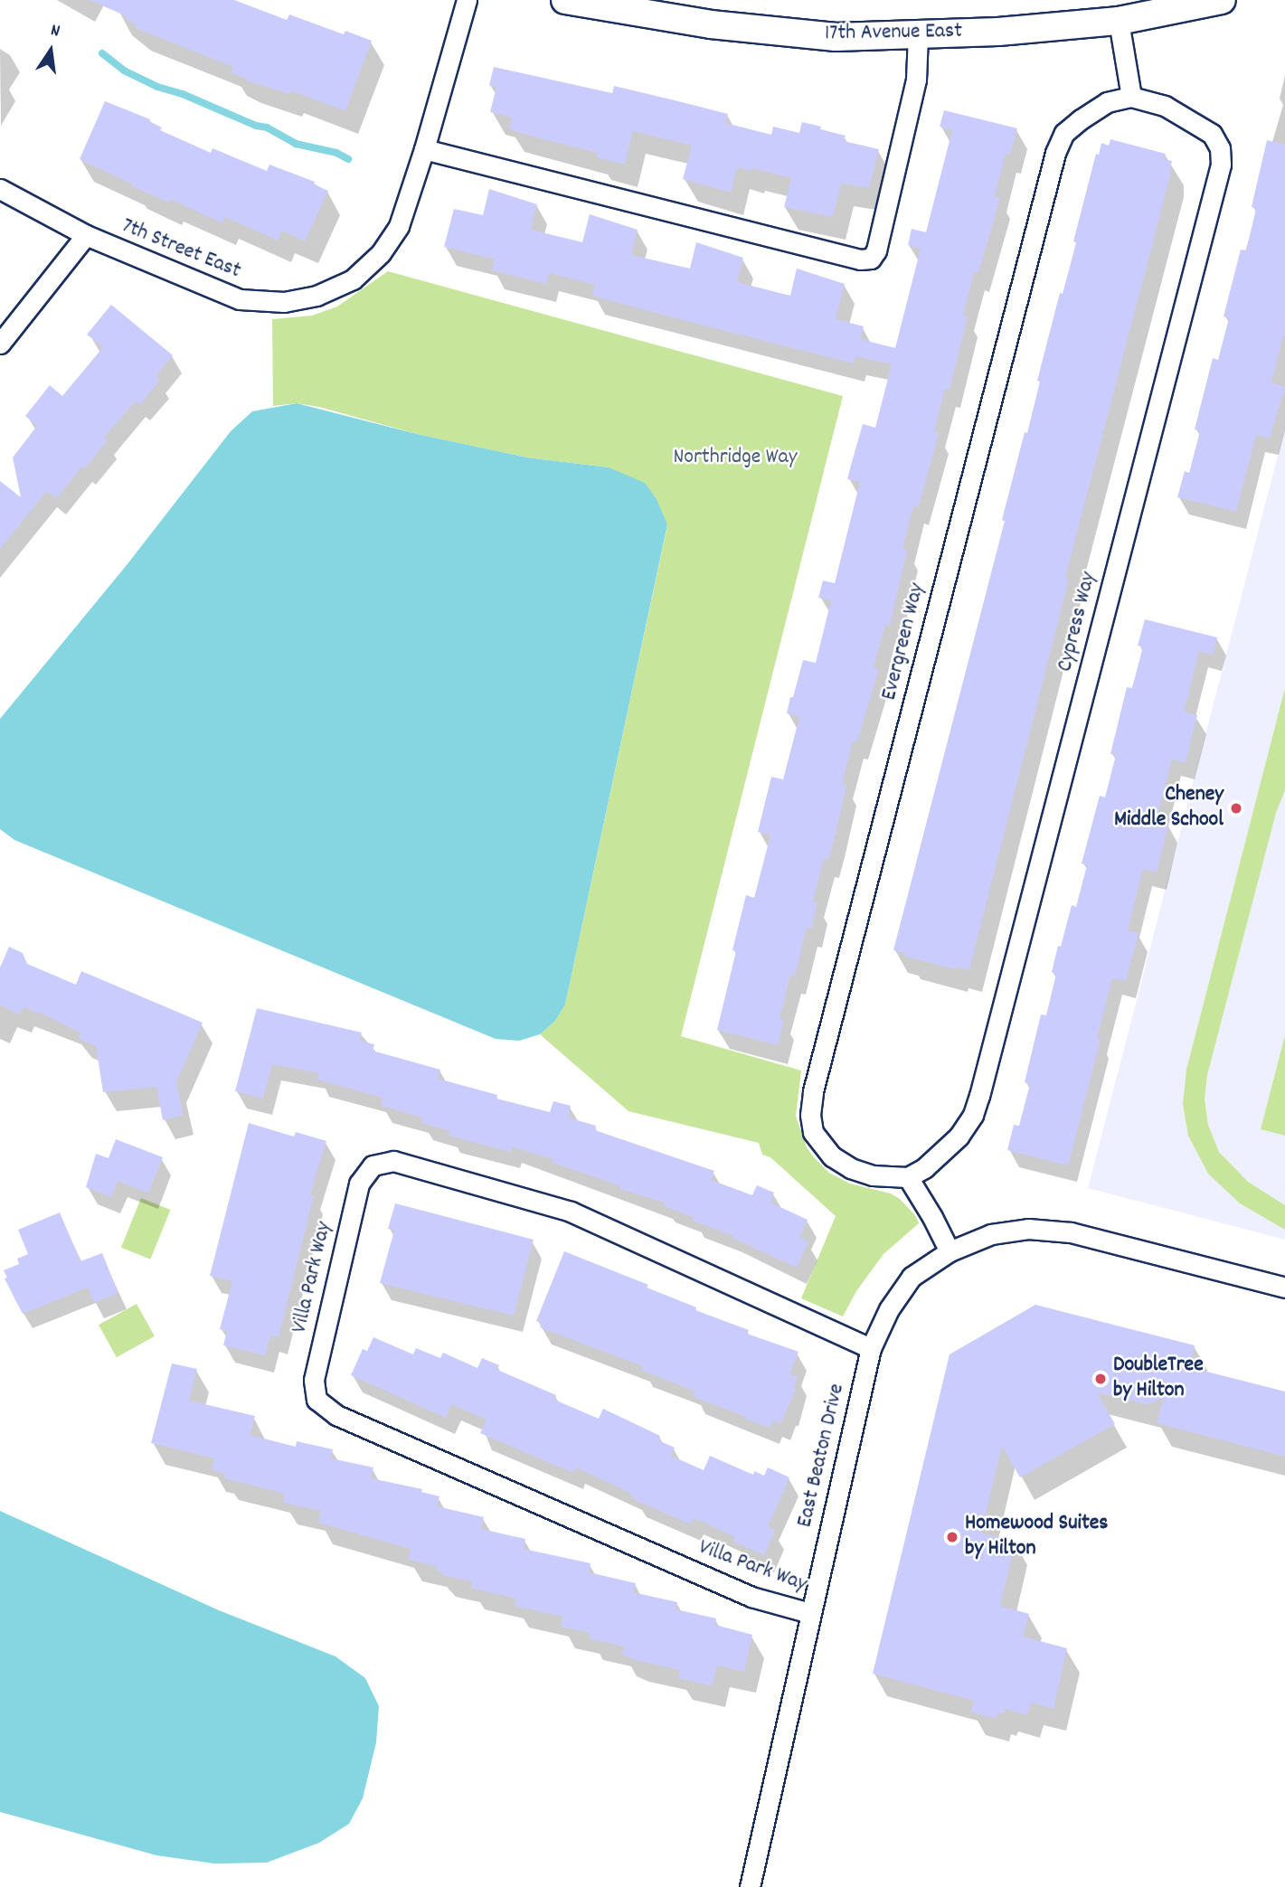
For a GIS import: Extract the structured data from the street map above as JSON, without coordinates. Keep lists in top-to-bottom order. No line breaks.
{"streets":{"street":["17th Avenue East","7th Street East","Cypress Way","Evergreen Way","Villa Park Way","East Beaton Drive"]},"crossings":[["Cypress Way","Evergreen Way"],["Villa Park Way","East Beaton Drive"]],"parks":["Northridge Way"],"places":["Cheney Middle School","DoubleTree by Hilton","Homewood Suites by Hilton"],"north":"top"}
